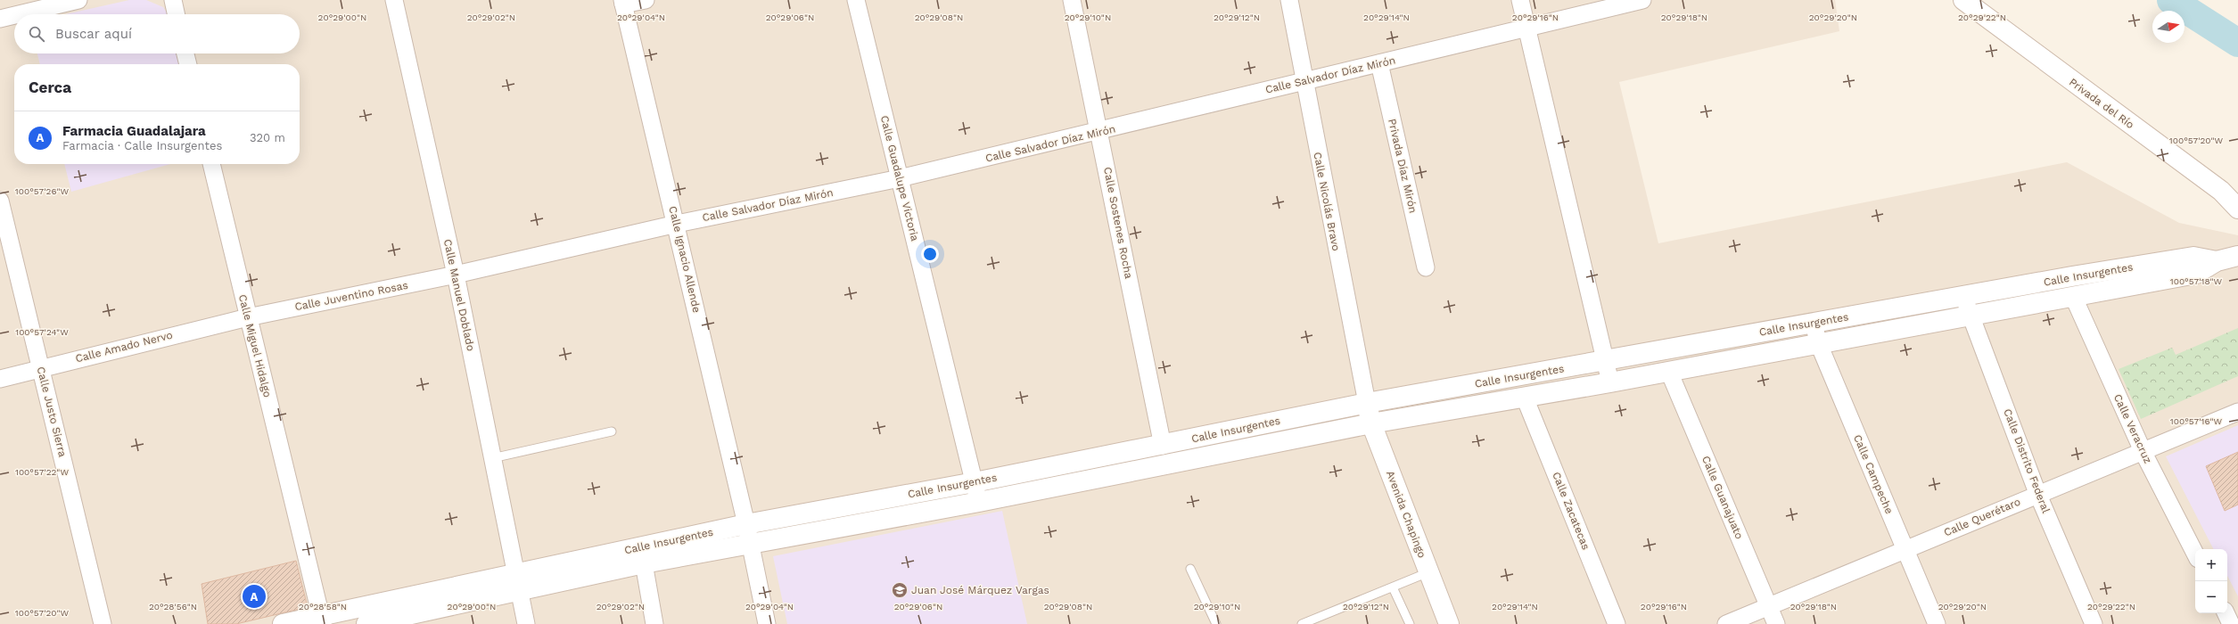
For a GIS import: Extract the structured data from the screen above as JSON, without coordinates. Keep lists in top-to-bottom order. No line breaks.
{"streets":{"main road":["Privada del Río","Calle Insurgentes","Avenida Chapingo"],"street":["Calle Salvador Díaz Mirón","Privada Díaz Mirón","Calle Guadalupe Victoria","Calle Nicolás Bravo","Calle Sostenes Rocha","Calle Ignacio Allende","Calle Manuel Doblado","Calle Juventino Rosas","Calle Miguel Hidalgo","Calle Amado Nervo","Calle Justo Sierra","Calle Veracruz","Calle Distrito Federal","Calle Campeche","Calle Guanajuato","Calle Zacatecas","Calle Querétaro"]},"crossings":[["Calle Salvador Díaz Mirón","Privada Díaz Mirón"],["Calle Salvador Díaz Mirón","Calle Guadalupe Victoria"],["Calle Salvador Díaz Mirón","Calle Nicolás Bravo"],["Calle Salvador Díaz Mirón","Calle Sostenes Rocha"],["Calle Salvador Díaz Mirón","Calle Ignacio Allende"],["Calle Salvador Díaz Mirón","Calle Manuel Doblado"],["Calle Salvador Díaz Mirón","Calle Juventino Rosas"],["Calle Guadalupe Victoria","Calle Insurgentes"],["Calle Nicolás Bravo","Calle Insurgentes"],["Calle Nicolás Bravo","Avenida Chapingo"],["Calle Sostenes Rocha","Calle Insurgentes"],["Calle Ignacio Allende","Calle Insurgentes"],["Calle Insurgentes","Calle Manuel Doblado"],["Calle Insurgentes","Calle Miguel Hidalgo"],["Calle Insurgentes","Calle Veracruz"],["Calle Insurgentes","Calle Distrito Federal"],["Calle Insurgentes","Calle Campeche"],["Calle Insurgentes","Calle Guanajuato"],["Calle Insurgentes","Calle Zacatecas"],["Calle Insurgentes","Avenida Chapingo"],["Calle Manuel Doblado","Calle Juventino Rosas"],["Calle Juventino Rosas","Calle Miguel Hidalgo"],["Calle Juventino Rosas","Calle Amado Nervo"],["Calle Miguel Hidalgo","Calle Amado Nervo"],["Calle Amado Nervo","Calle Justo Sierra"],["Calle Veracruz","Calle Querétaro"],["Calle Distrito Federal","Calle Querétaro"],["Calle Campeche","Calle Querétaro"],["Calle Guanajuato","Calle Querétaro"]],"places":{"school or university":["Juan José Márquez Vargas"]},"north":"right","page":{"search":"Buscar aquí","heading":"Cerca","list":[{"mark":"A","name":"Farmacia Guadalajara","note":"Farmacia · Calle Insurgentes","value":"320 m"}],"map_buttons":["+","−"],"pins":"A"},"coordinates":["20°29'00\"N","20°29'02\"N","20°29'04\"N","20°29'06\"N","20°29'08\"N","20°29'10\"N","20°29'12\"N","20°29'14\"N","20°29'16\"N","20°29'18\"N","20°29'20\"N","20°29'22\"N","100°57'20\"W","100°57'26\"W","100°57'18\"W","100°57'24\"W","100°57'16\"W","100°57'22\"W","20°28'56\"N","20°28'58\"N"]}
